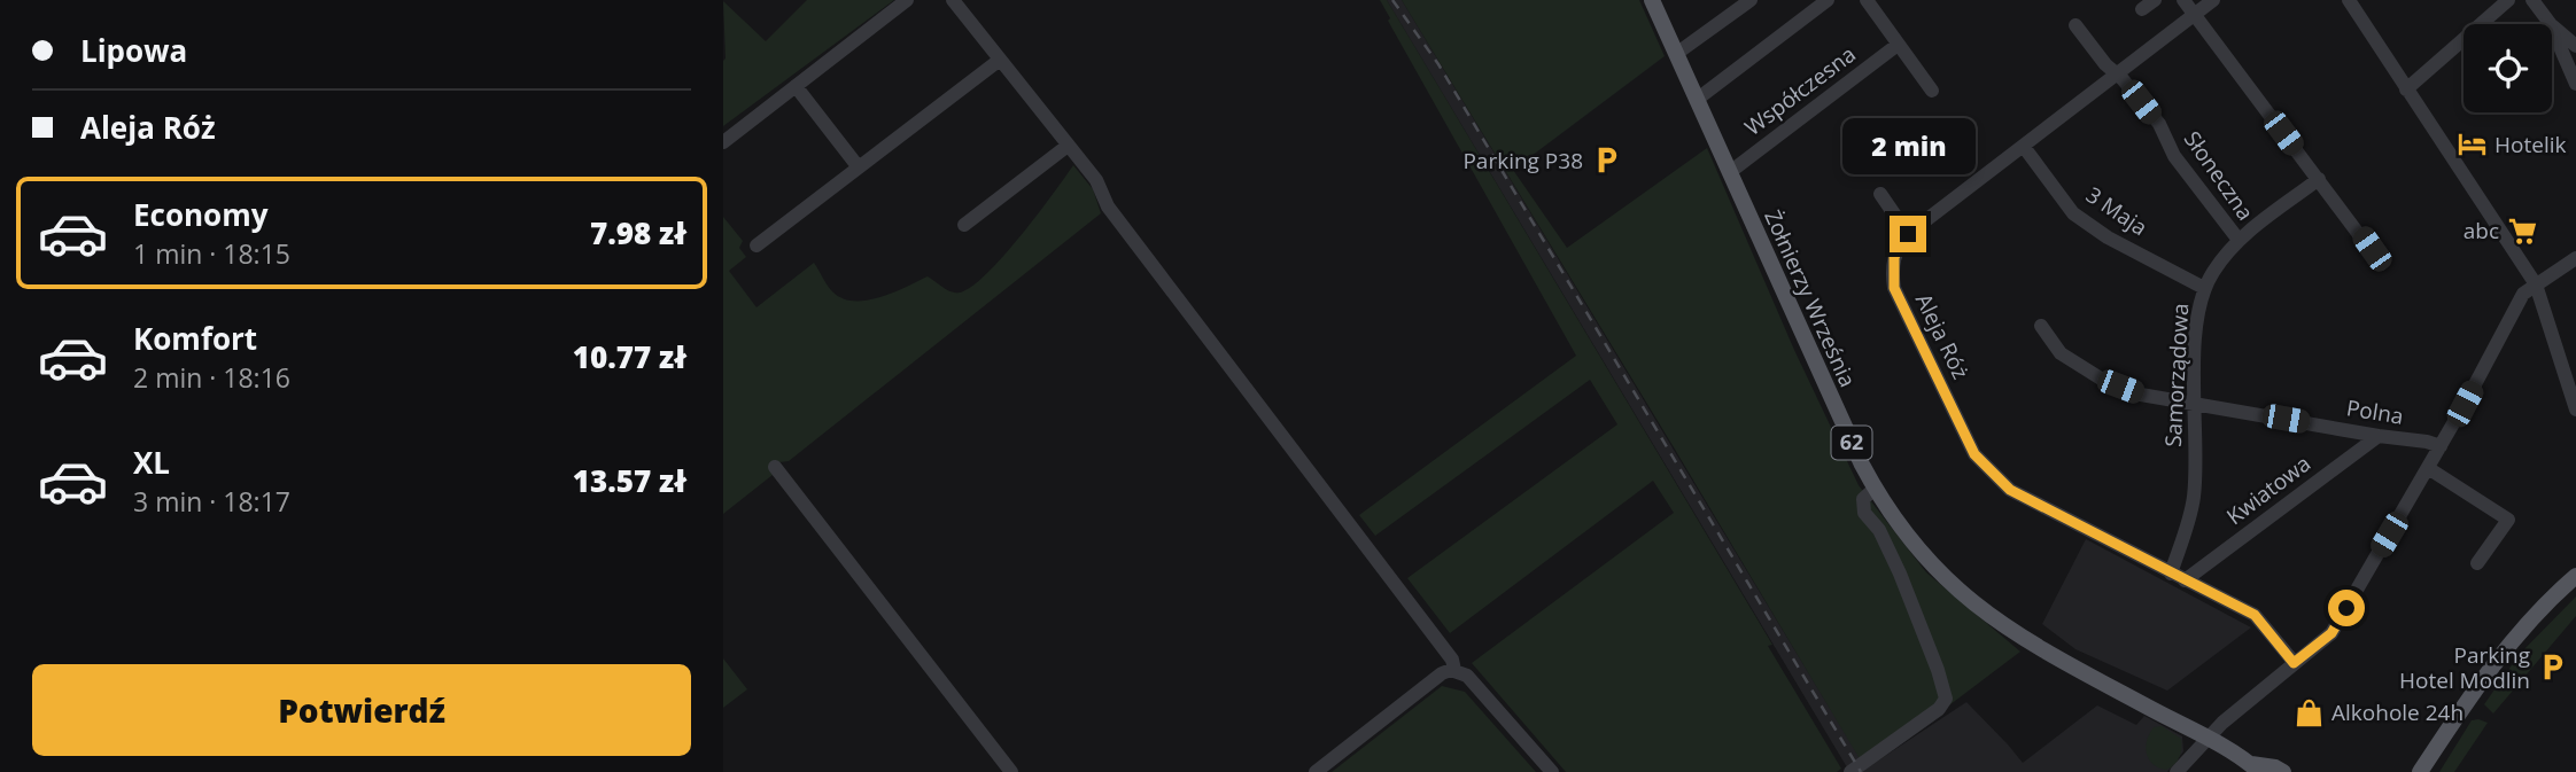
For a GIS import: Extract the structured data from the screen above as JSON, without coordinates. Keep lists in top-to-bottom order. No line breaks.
{"streets":{"main road":["Żołnierzy Września","62"],"street":["Współczesna","Słoneczna","3 Maja","Aleja Róż","Samorządowa","Polna","Kwiatowa"]},"crossings":[["Współczesna","Żołnierzy Września"],["Słoneczna","Samorządowa"],["3 Maja","Samorządowa"],["Aleja Róż","Samorządowa"],["Aleja Róż","Kwiatowa"],["Samorządowa","Polna"],["Polna","Kwiatowa"]],"places":{"hotel":["Hotelik"],"parking":["Parking P38","Parking Hotel Modlin"],"supermarket":["abc"],"shop":["Alkohole 24h"]},"page":{"banner":["Lipowa","Aleja Róż"],"bubble":"2 min","list":[{"name":"Economy","note":"1 min · 18:15","value":"7.98 zł"},{"name":"Komfort","note":"2 min · 18:16","value":"10.77 zł"},{"name":"XL","note":"3 min · 18:17","value":"13.57 zł"}],"buttons":"Potwierdź"}}
